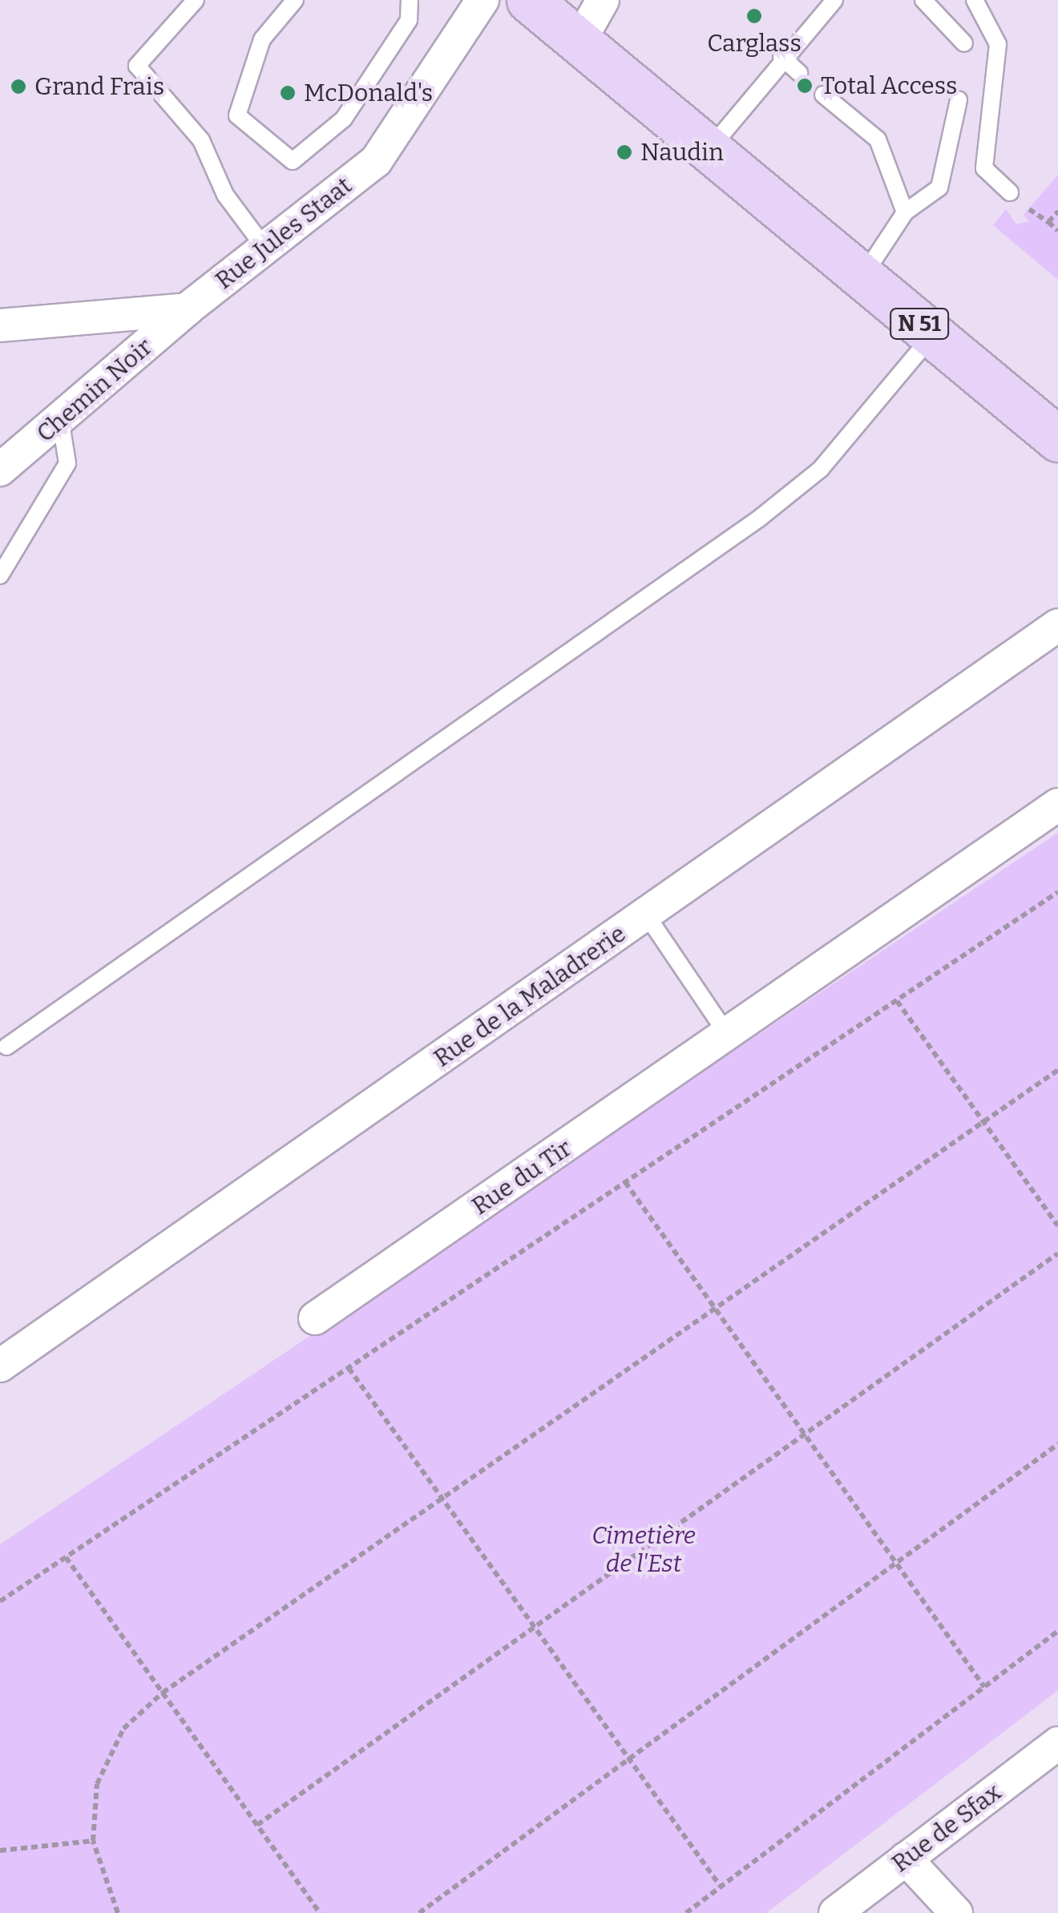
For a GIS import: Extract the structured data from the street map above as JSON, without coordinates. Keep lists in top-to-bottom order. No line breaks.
{"streets":{"main road":["N 51"],"street":["Rue Jules Staat","Chemin Noir","Rue de la Maladrerie","Rue du Tir","Rue de Sfax"]},"crossings":[["Rue Jules Staat","Chemin Noir"]],"parks":["Cimetière de l'Est"],"places":["Carglass","Total Access","Grand Frais","McDonald's","Naudin"]}
